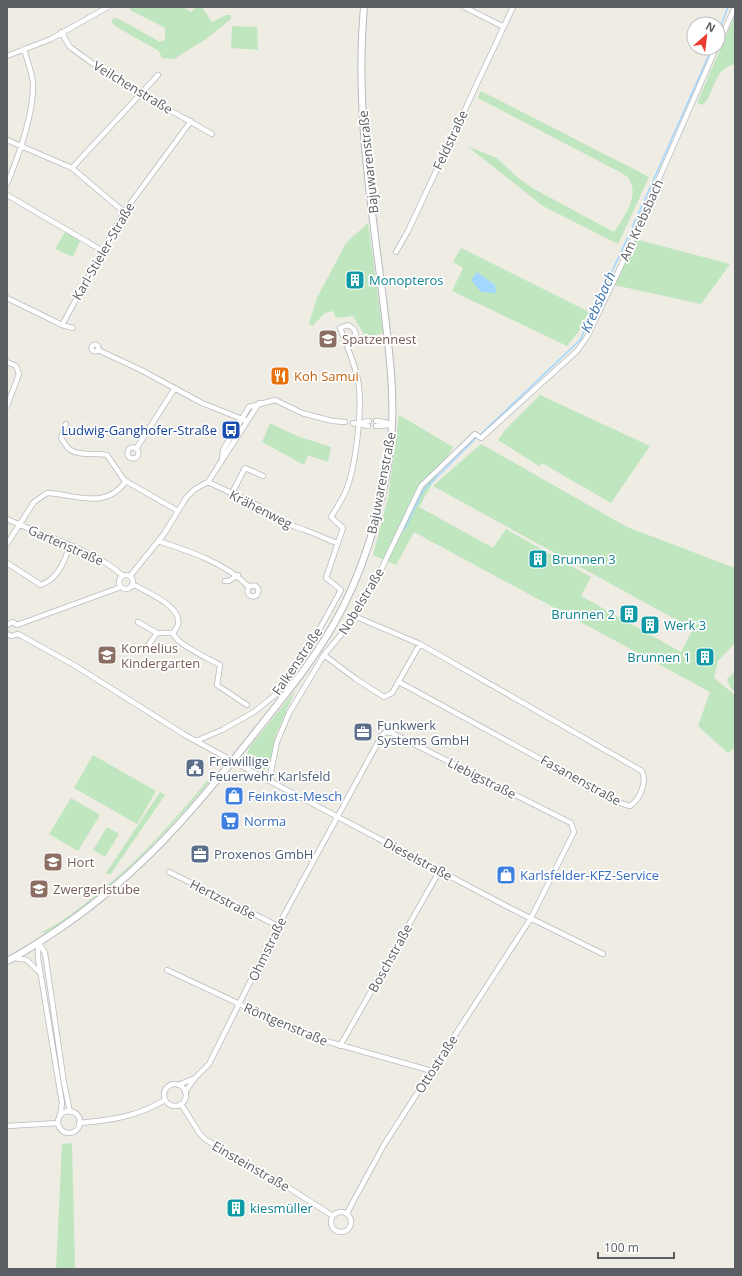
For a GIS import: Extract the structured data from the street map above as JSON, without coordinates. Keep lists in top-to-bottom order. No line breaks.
{"streets":{"main road":["Bajuwarenstraße"],"street":["Veilchenstraße","Feldstraße","Am Krebsbach","Karl-Stieler-Straße","Krähenweg","Gartenstraße","Nobelstraße","Falkenstraße","Liebigstraße","Fasanenstraße","Dieselstraße","Hertzstraße","Ohmstraße","Boschstraße","Röntgenstraße","Ottostraße","Einsteinstraße"]},"crossings":[["Veilchenstraße","Karl-Stieler-Straße"],["Bajuwarenstraße","Dieselstraße"],["Am Krebsbach","Nobelstraße"],["Krähenweg","Falkenstraße"],["Nobelstraße","Fasanenstraße"],["Nobelstraße","Dieselstraße"],["Liebigstraße","Dieselstraße"],["Liebigstraße","Ohmstraße"],["Liebigstraße","Ottostraße"],["Dieselstraße","Ohmstraße"],["Dieselstraße","Boschstraße"],["Dieselstraße","Ottostraße"],["Hertzstraße","Ohmstraße"],["Ohmstraße","Röntgenstraße"],["Boschstraße","Röntgenstraße"],["Röntgenstraße","Ottostraße"],["Ottostraße","Einsteinstraße"]],"water":["Krebsbach"],"places":{"building":["Monopteros","Brunnen 3","Brunnen 2","Werk 3","Brunnen 1","kiesmüller"],"school or university":["Spatzennest","Kornelius Kindergarten","Hort","Zwergerlstube"],"restaurant":["Koh Samui"],"bus stop":["Ludwig-Ganghofer-Straße"],"office":["Funkwerk Systems GmbH","Proxenos GmbH"],"public building":["Freiwillige Feuerwehr Karlsfeld"],"shop":["Feinkost-Mesch","Karlsfelder-KFZ-Service"],"supermarket":["Norma"]},"scale_bar":"100 m","north":"top right"}
